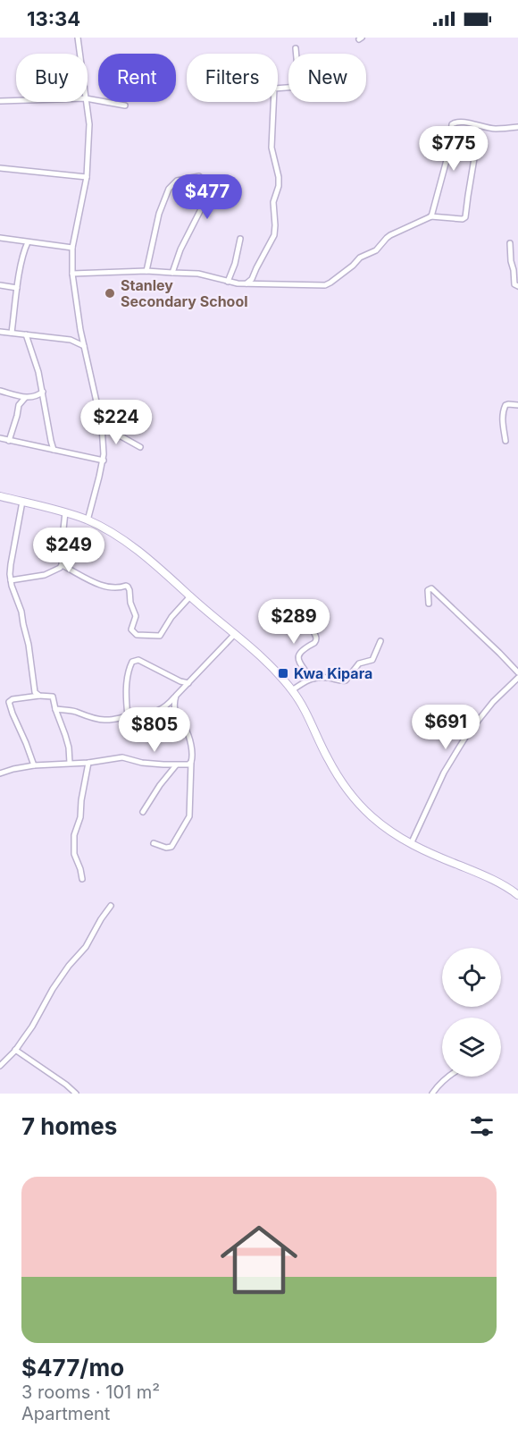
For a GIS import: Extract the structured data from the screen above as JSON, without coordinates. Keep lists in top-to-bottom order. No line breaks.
{"places":{"other":["Stanley Secondary School"],"transit":["Kwa Kipara"]},"page":{"status":"13:34","chip":["Buy","Rent","Filters","New"],"price":["$775","$477","$224","$249","$289","$691","$805"],"heading":"7 homes","list":[{"name":"$477/mo","note":"3 rooms · 101 m² · Apartment"}]}}
